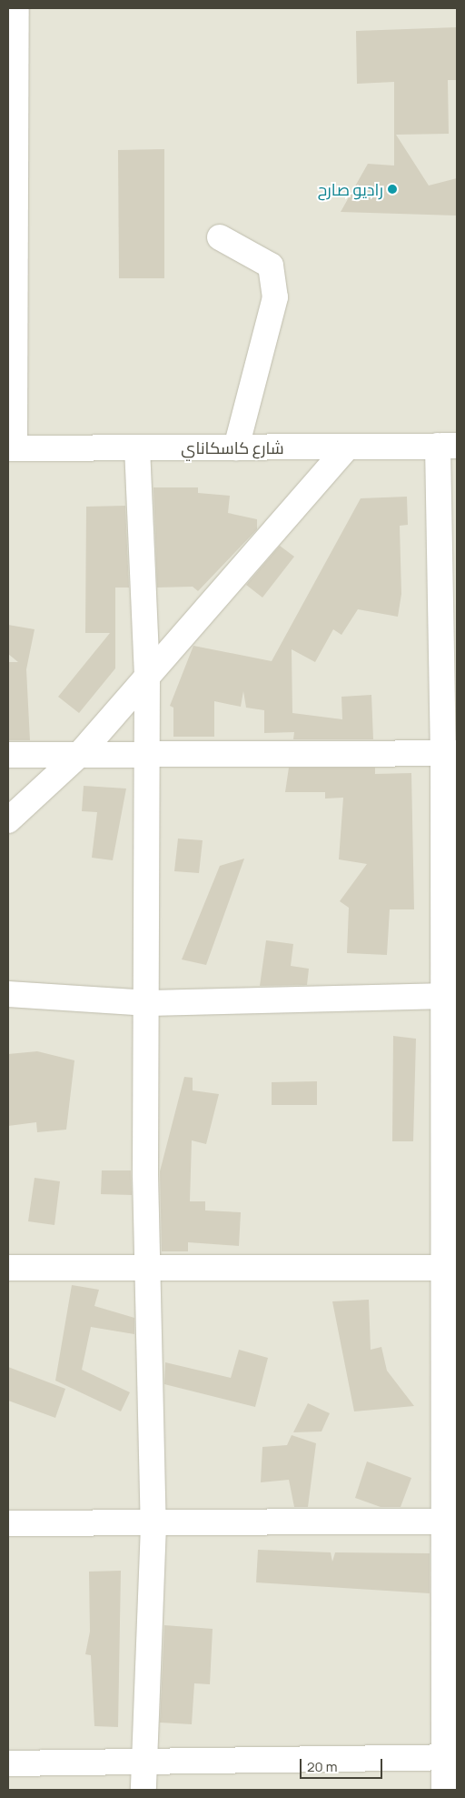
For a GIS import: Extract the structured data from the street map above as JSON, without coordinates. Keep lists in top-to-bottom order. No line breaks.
{"streets":{"street":["شارع كاسكاناي"]},"places":["راديو صارح"],"scale_bar":"20 m"}
